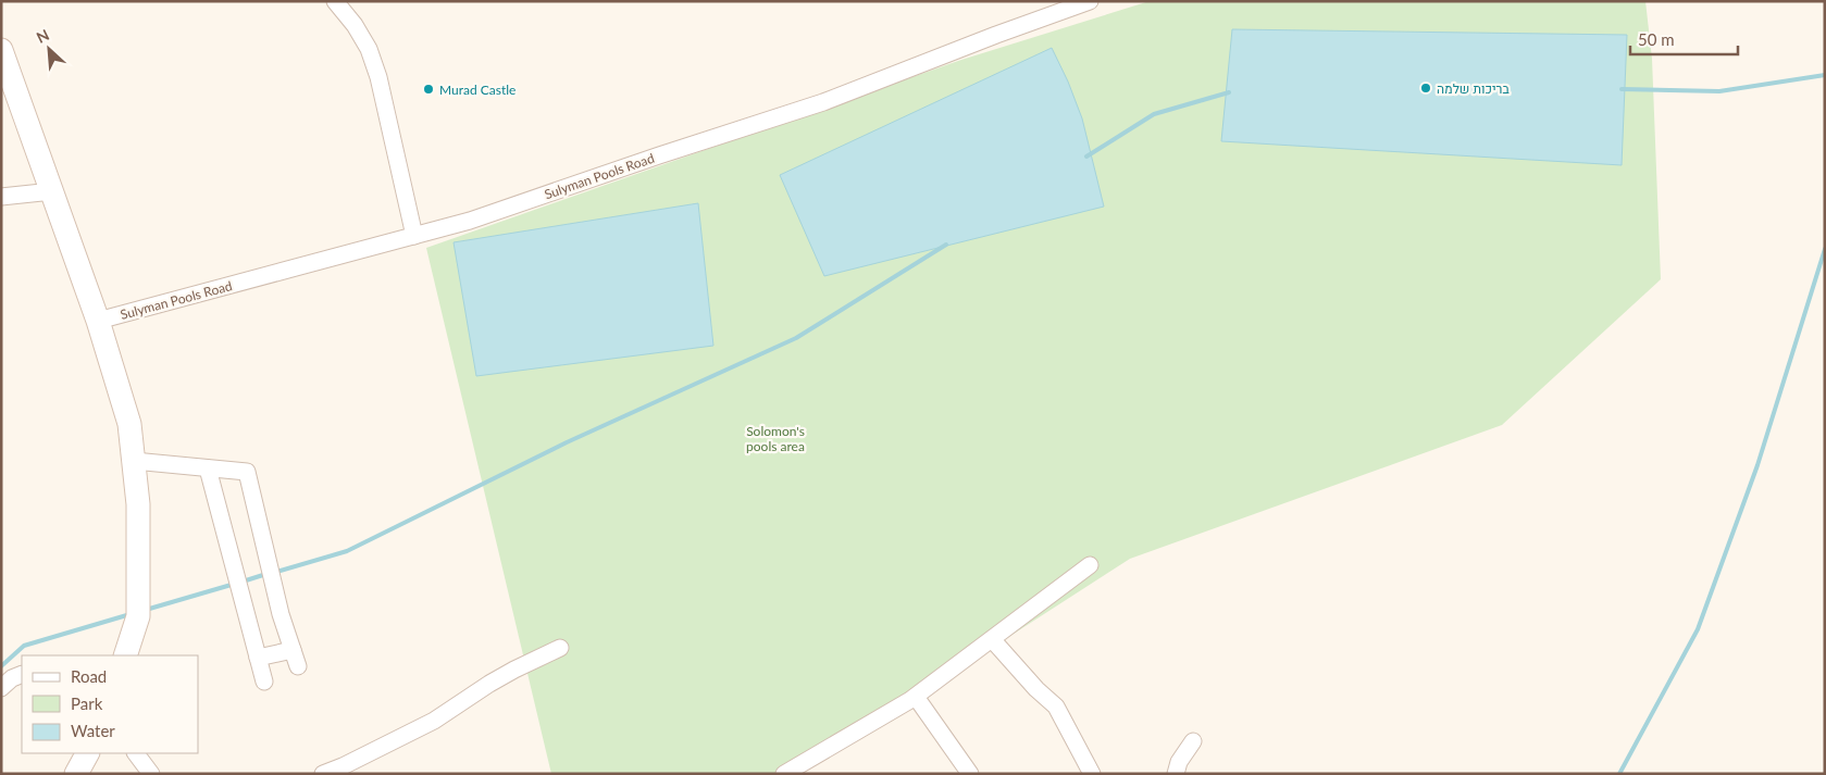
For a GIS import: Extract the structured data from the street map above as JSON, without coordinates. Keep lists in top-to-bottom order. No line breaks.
{"streets":{"street":["Sulyman Pools Road"]},"parks":["Solomon's pools area"],"places":["בריכות שלמה","Murad Castle"],"legend":["Road","Park","Water"],"scale_bar":"50 m","north":"top left"}
